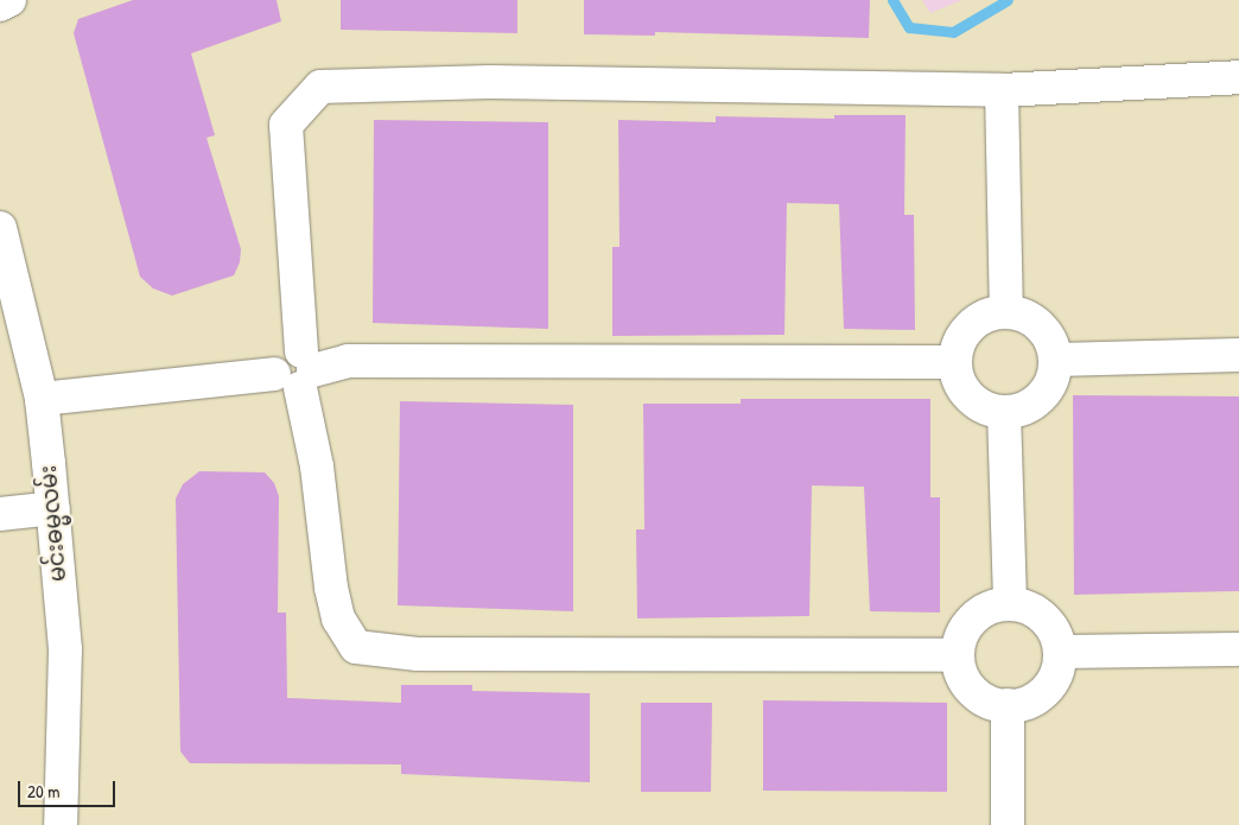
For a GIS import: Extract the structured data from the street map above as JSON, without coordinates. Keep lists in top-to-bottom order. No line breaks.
{"streets":{"street":["မင်းဓမ္မလမ်း"]},"scale_bar":"20 m"}
